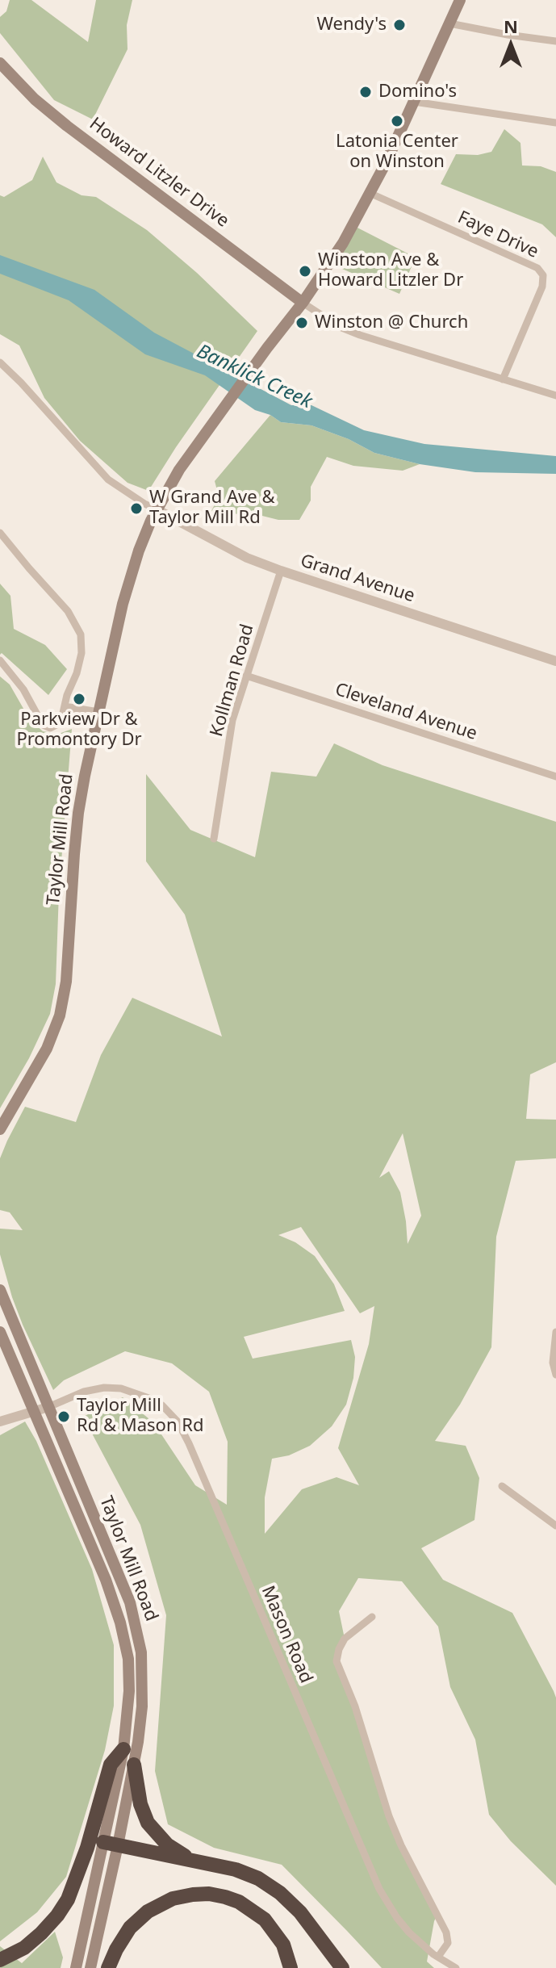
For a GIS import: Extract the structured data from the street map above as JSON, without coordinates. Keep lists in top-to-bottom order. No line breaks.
{"streets":{"main road":["Howard Litzler Drive","Taylor Mill Road"],"street":["Faye Drive","Grand Avenue","Kollman Road","Cleveland Avenue","Mason Road"]},"crossings":[["Howard Litzler Drive","Taylor Mill Road"],["Faye Drive","Taylor Mill Road"],["Grand Avenue","Kollman Road"],["Grand Avenue","Taylor Mill Road"],["Kollman Road","Cleveland Avenue"],["Taylor Mill Road","Mason Road"]],"water":["Banklick Creek"],"places":["Wendy's","Domino's","Latonia Center on Winston","Winston Ave & Howard Litzler Dr","Winston @ Church","W Grand Ave & Taylor Mill Rd","Parkview Dr & Promontory Dr","Taylor Mill Rd & Mason Rd"],"north":"top"}
